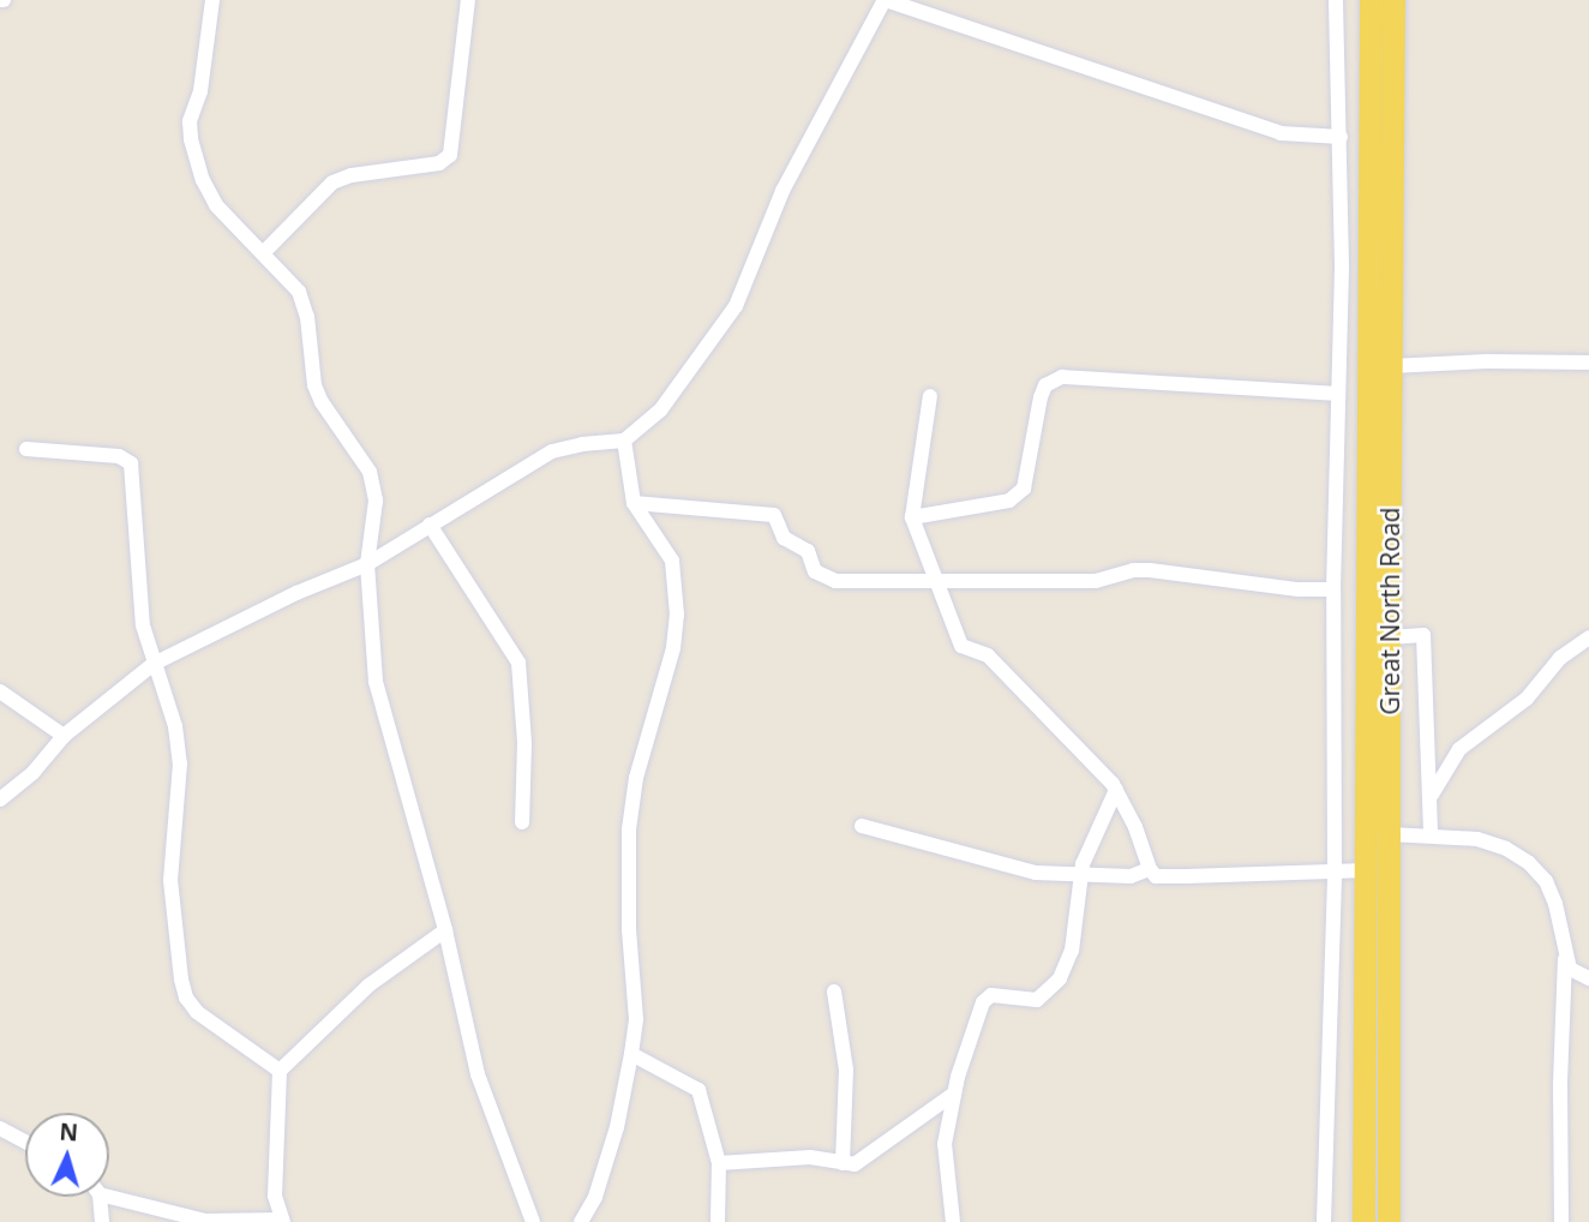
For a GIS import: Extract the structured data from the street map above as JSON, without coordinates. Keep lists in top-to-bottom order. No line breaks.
{"streets":{"main road":["Great North Road"]},"north":"top"}
